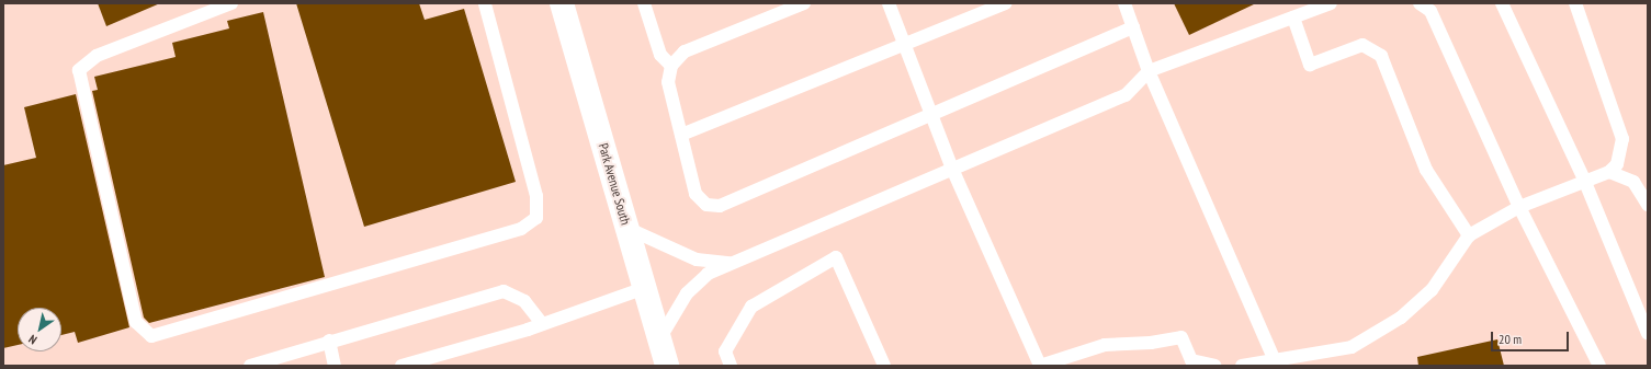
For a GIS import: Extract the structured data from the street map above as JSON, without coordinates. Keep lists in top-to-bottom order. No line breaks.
{"streets":{"street":["Park Avenue South"]},"scale_bar":"20 m","north":"bottom left"}
